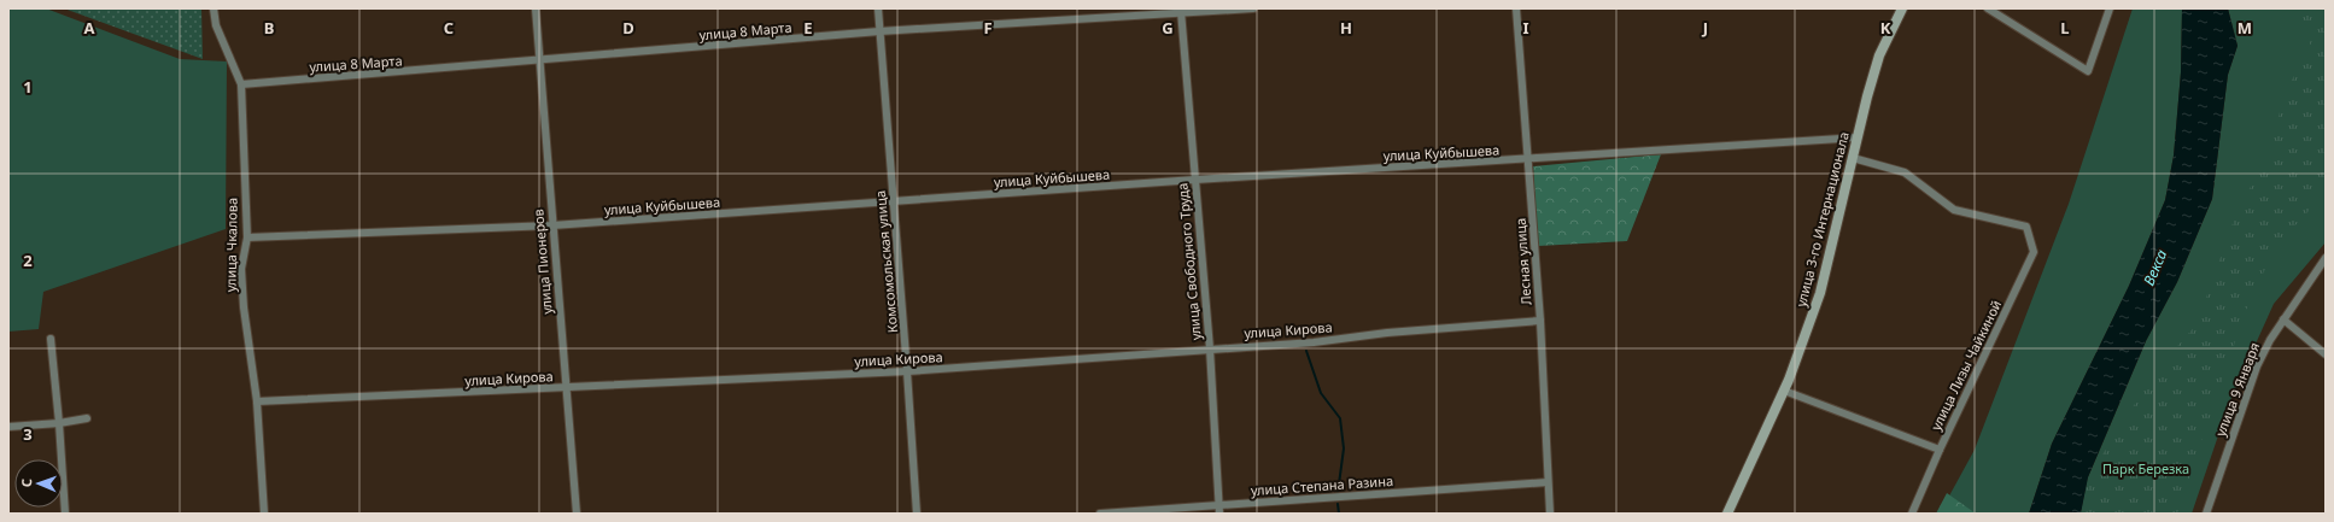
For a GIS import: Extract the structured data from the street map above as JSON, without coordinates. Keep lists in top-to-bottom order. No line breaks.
{"streets":{"main road":["улица 3-го Интернационала"],"street":["улица 8 Марта","улица Куйбышева","улица Чкалова","улица Пионеров","Комсомольская улица","улица Свободного Труда","Лесная улица","улица Кирова","улица Лизы Чайкиной","улица 9 Января","улица Степана Разина"]},"crossings":[["улица 8 Марта","улица Чкалова"],["улица 8 Марта","улица Пионеров"],["улица 8 Марта","Комсомольская улица"],["улица 8 Марта","улица Свободного Труда"],["улица Куйбышева","улица 3-го Интернационала"],["улица Куйбышева","улица Чкалова"],["улица Куйбышева","улица Пионеров"],["улица Куйбышева","Комсомольская улица"],["улица Куйбышева","улица Свободного Труда"],["улица Куйбышева","Лесная улица"],["улица 3-го Интернационала","улица Лизы Чайкиной"],["улица Чкалова","улица Кирова"],["улица Пионеров","улица Кирова"],["Комсомольская улица","улица Кирова"],["улица Свободного Труда","улица Кирова"],["улица Свободного Труда","улица Степана Разина"],["Лесная улица","улица Кирова"],["Лесная улица","улица Степана Разина"]],"water":["Векса"],"parks":["Парк Березка"],"north":"left","grid":{"columns":["A","B","C","D","E","F","G","H","I","J","K","L","M"],"rows":["1","2","3"]}}
